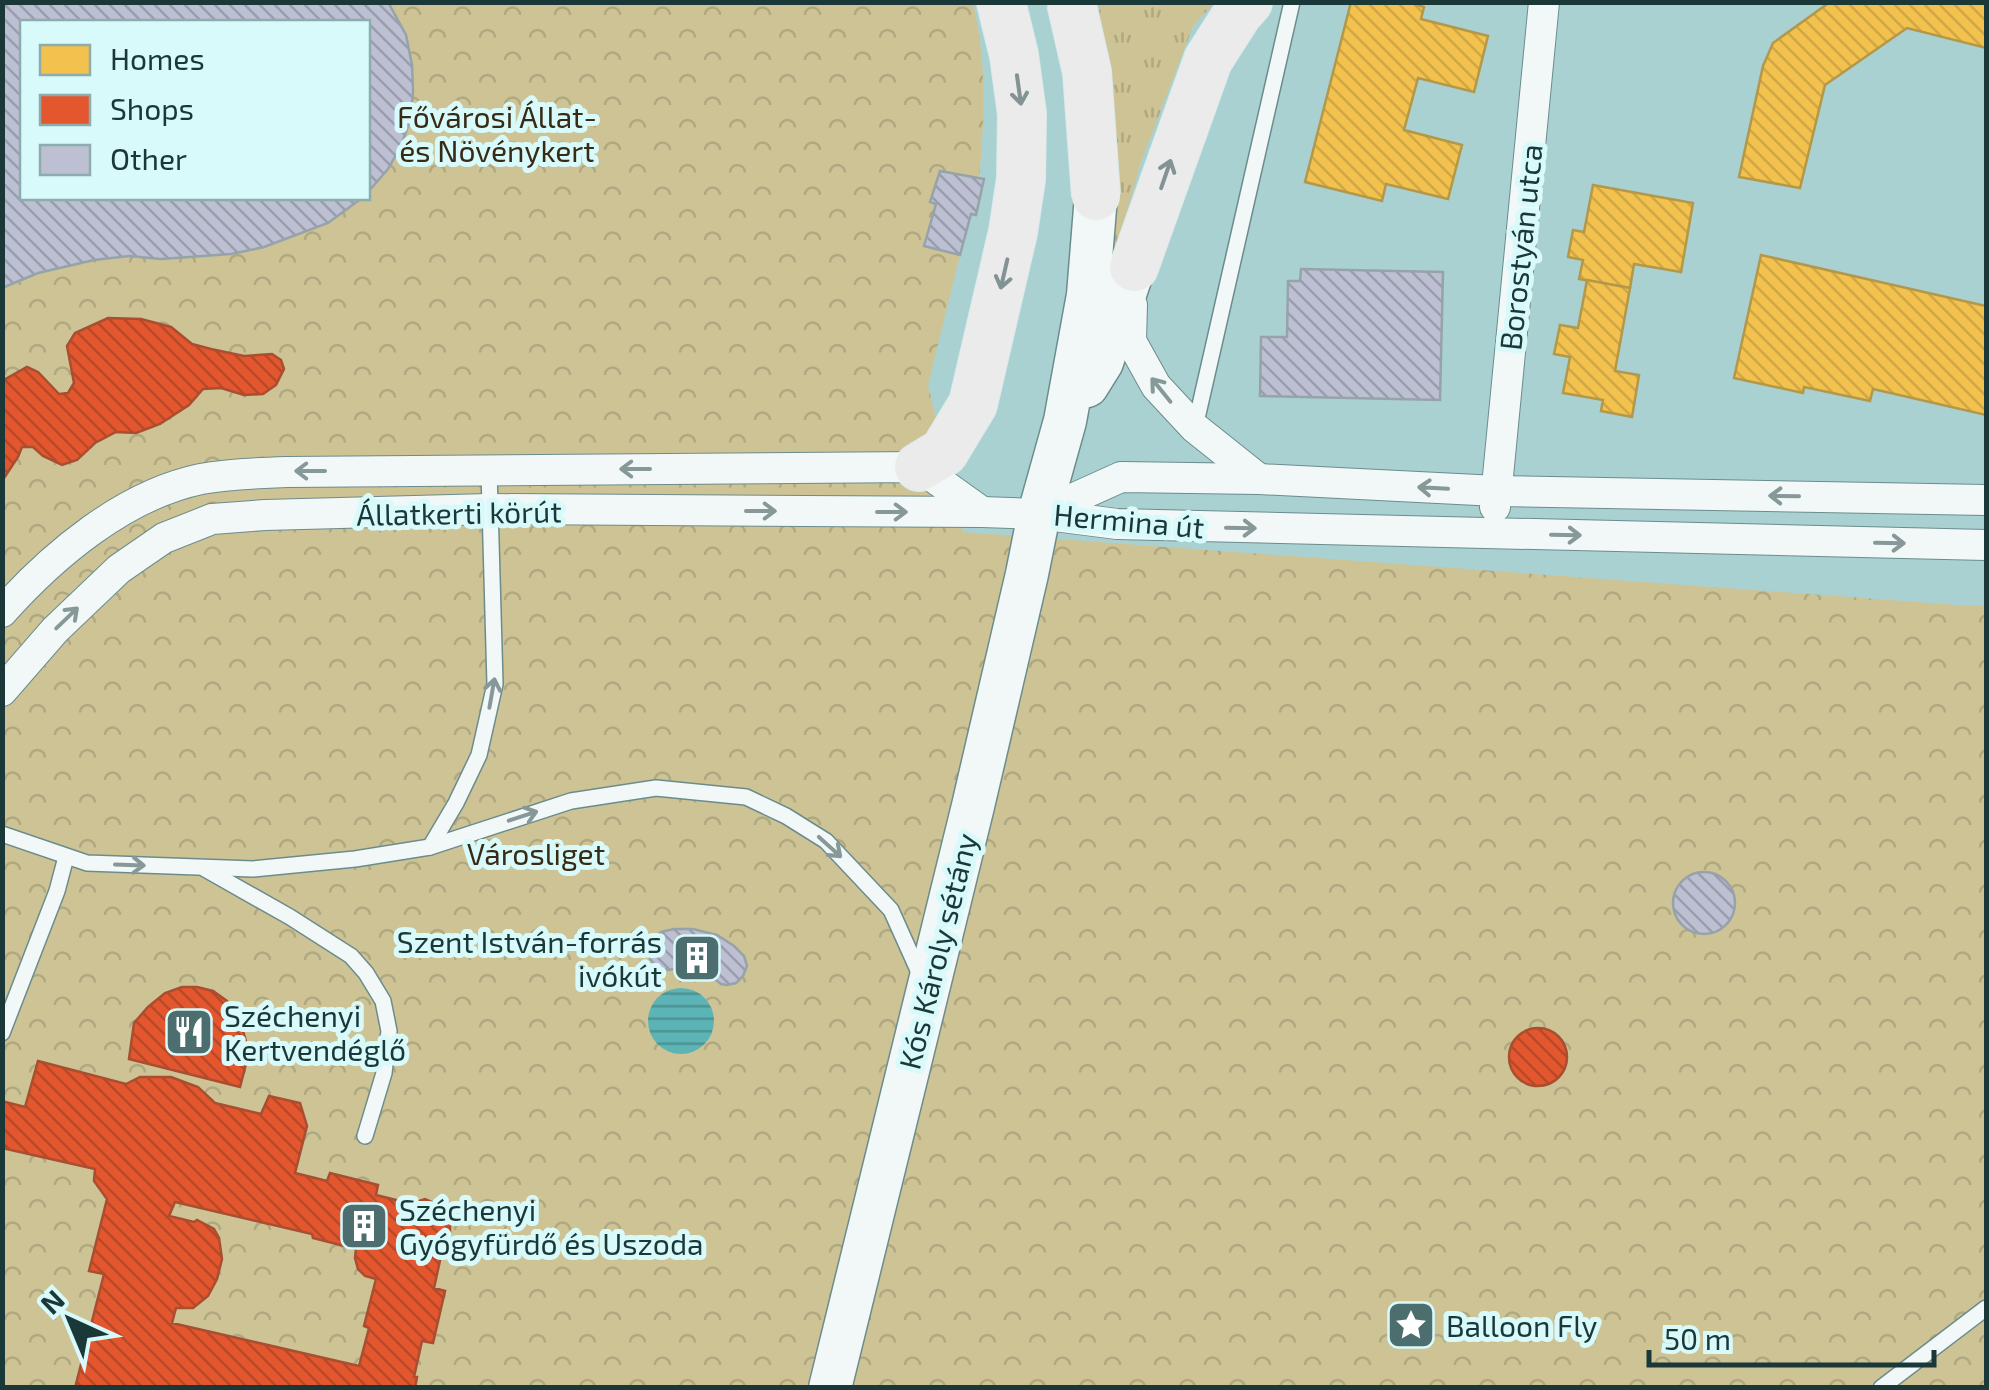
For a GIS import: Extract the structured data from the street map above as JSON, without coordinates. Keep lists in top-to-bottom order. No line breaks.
{"streets":{"street":["Borostyán utca","Állatkerti körút","Hermina út","Kós Károly sétány"]},"crossings":[["Borostyán utca","Hermina út"],["Állatkerti körút","Hermina út"],["Állatkerti körút","Kós Károly sétány"],["Hermina út","Kós Károly sétány"]],"parks":["Fővárosi Állat- és Növénykert","Városliget"],"places":{"building":["Szent István-forrás ivókút","Széchenyi Gyógyfürdő és Uszoda"],"restaurant":["Széchenyi Kertvendéglő"],"place":["Balloon Fly"]},"legend":["Homes","Shops","Other"],"scale_bar":"50 m","north":"top left"}
